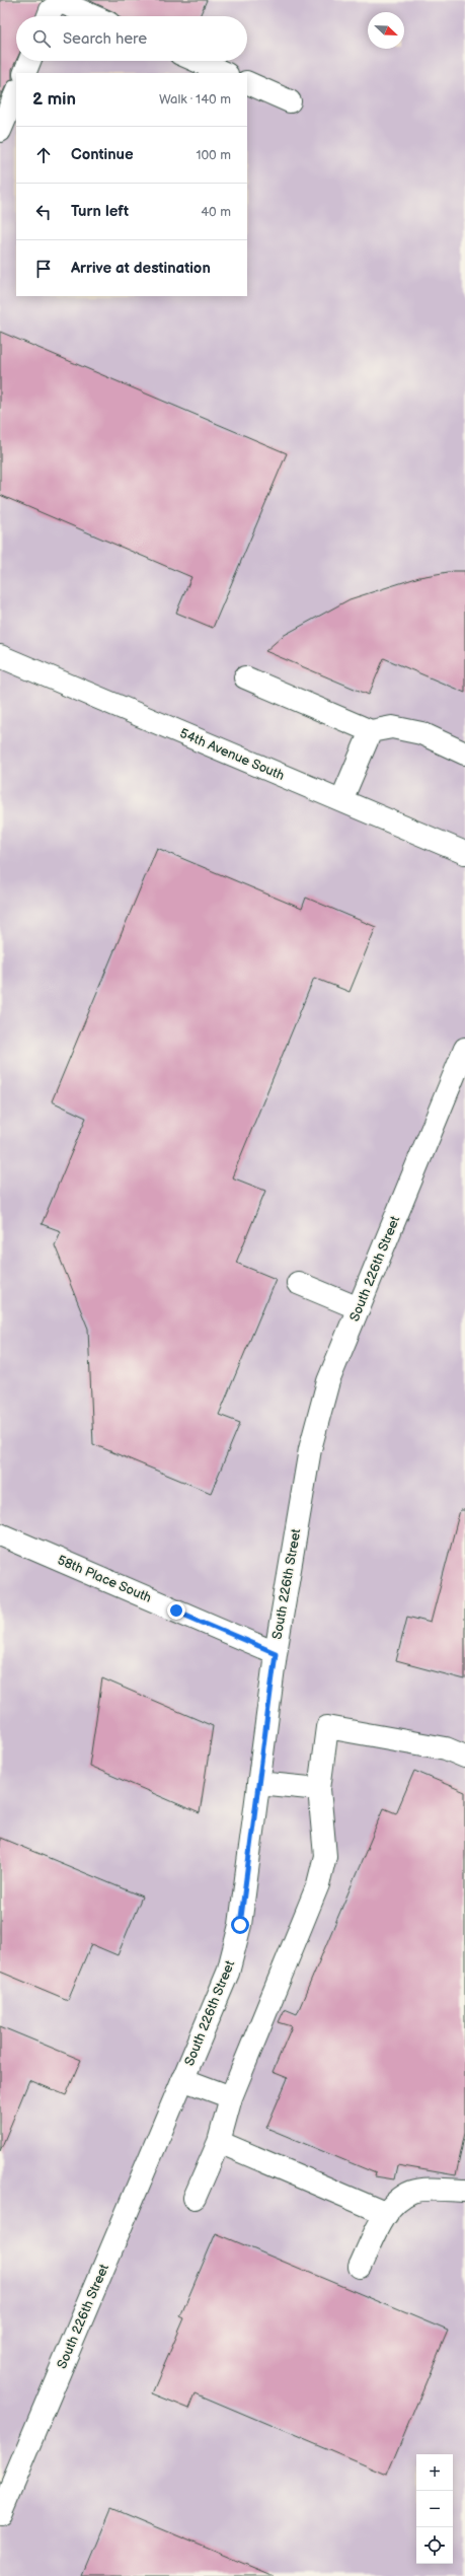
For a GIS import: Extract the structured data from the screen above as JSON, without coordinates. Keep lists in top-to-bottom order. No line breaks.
{"streets":{"street":["54th Avenue South","South 226th Street","58th Place South"]},"crossings":[["South 226th Street","58th Place South"]],"north":"bottom right","page":{"search":"Search here","heading":["2 min","Walk · 140 m"],"list":[["Continue","100 m"],["Turn left","40 m"],"Arrive at destination"],"map_buttons":["+","−"]}}
